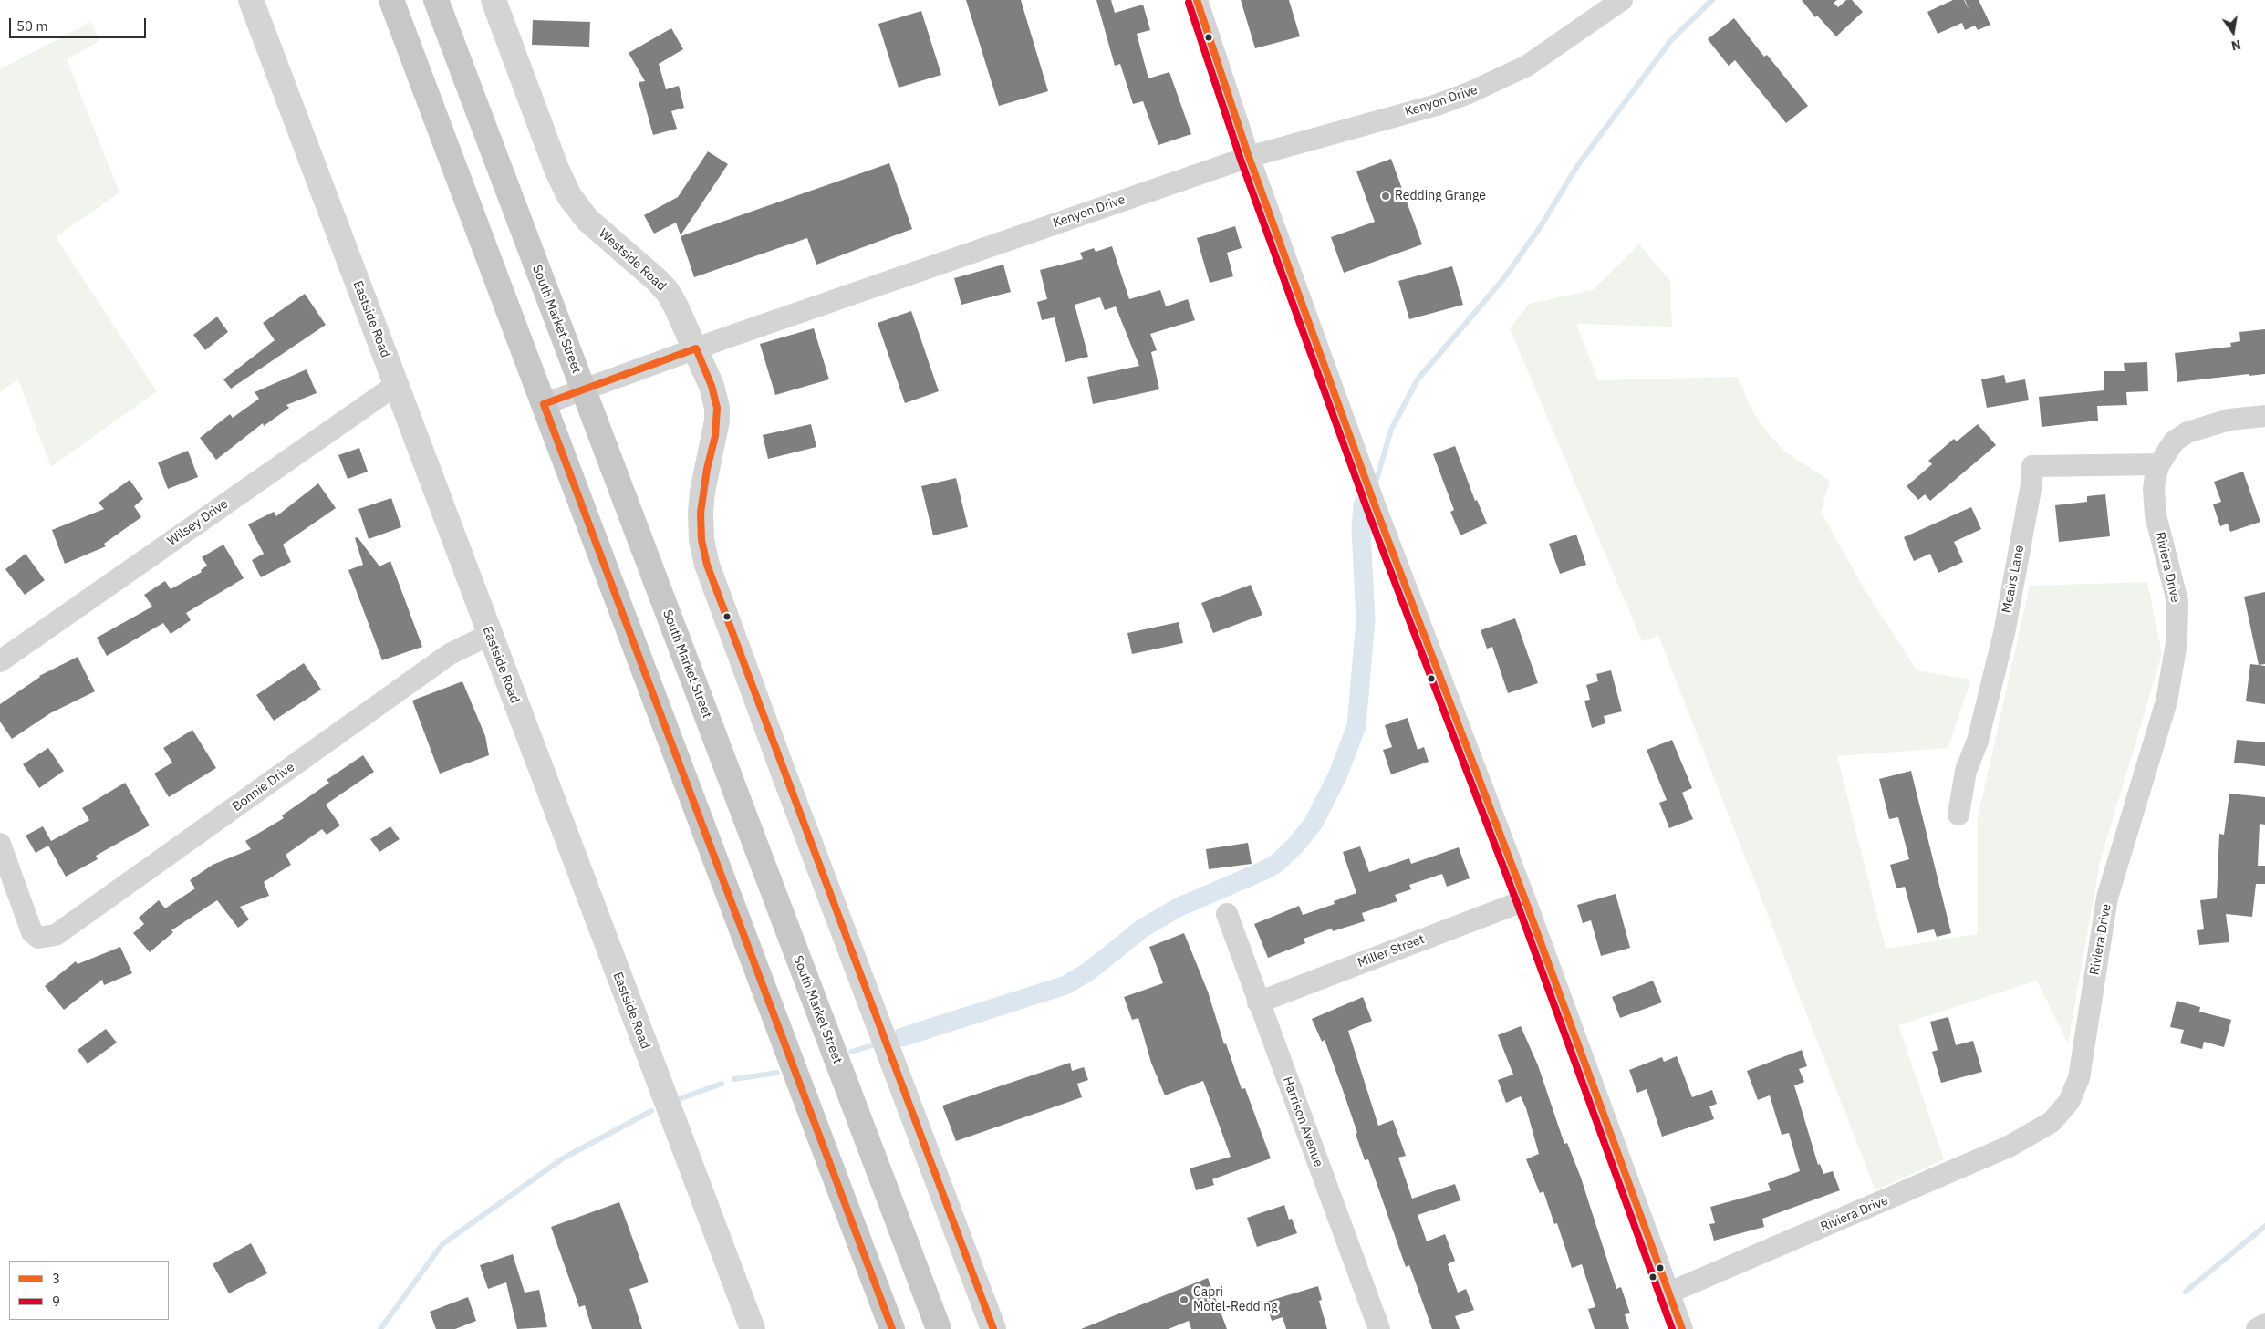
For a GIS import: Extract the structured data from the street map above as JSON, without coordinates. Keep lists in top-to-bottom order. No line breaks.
{"streets":{"main road":["South Market Street"],"street":["Kenyon Drive","Westside Road","Eastside Road","Wilsey Drive","Riviera Drive","Meairs Lane","Bonnie Drive","Miller Street","Harrison Avenue"]},"crossings":[["Kenyon Drive","Westside Road"],["Kenyon Drive","South Market Street"],["Eastside Road","Wilsey Drive"],["Eastside Road","Bonnie Drive"],["Riviera Drive","Meairs Lane"],["Miller Street","Harrison Avenue"]],"places":["Redding Grange","Capri Motel-Redding"],"lines":["transit line 3","transit line 9"],"legend":["3","9"],"scale_bar":"50 m","north":"bottom"}
